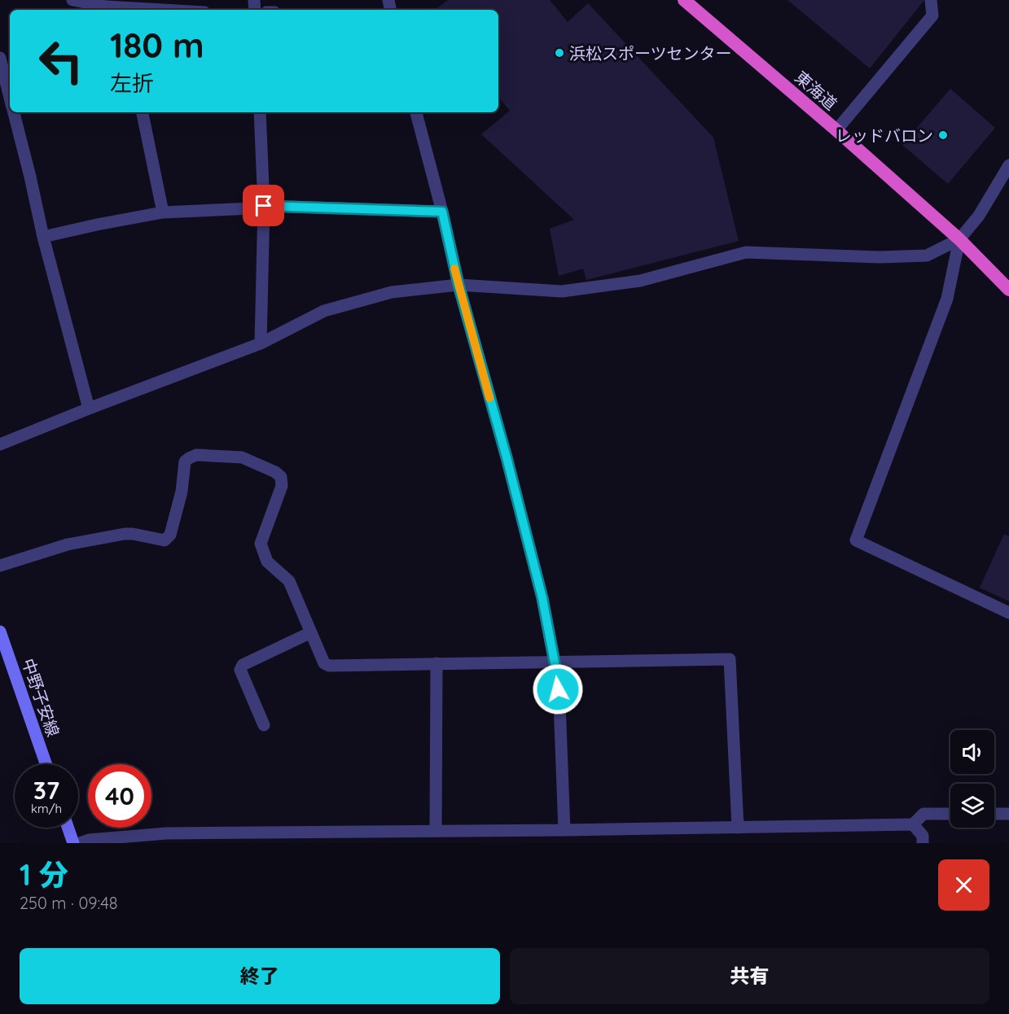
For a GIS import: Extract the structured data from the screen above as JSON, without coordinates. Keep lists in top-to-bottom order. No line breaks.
{"streets":{"highway":["東海道"],"main road":["中野子安線"]},"places":["浜松スポーツセンター","レッドバロン"],"page":{"turn":["180 m","左折"],"speed":"37 km/h","limit":"40","heading":["1 分","250 m · 09:48"],"buttons":["終了","共有"]}}
